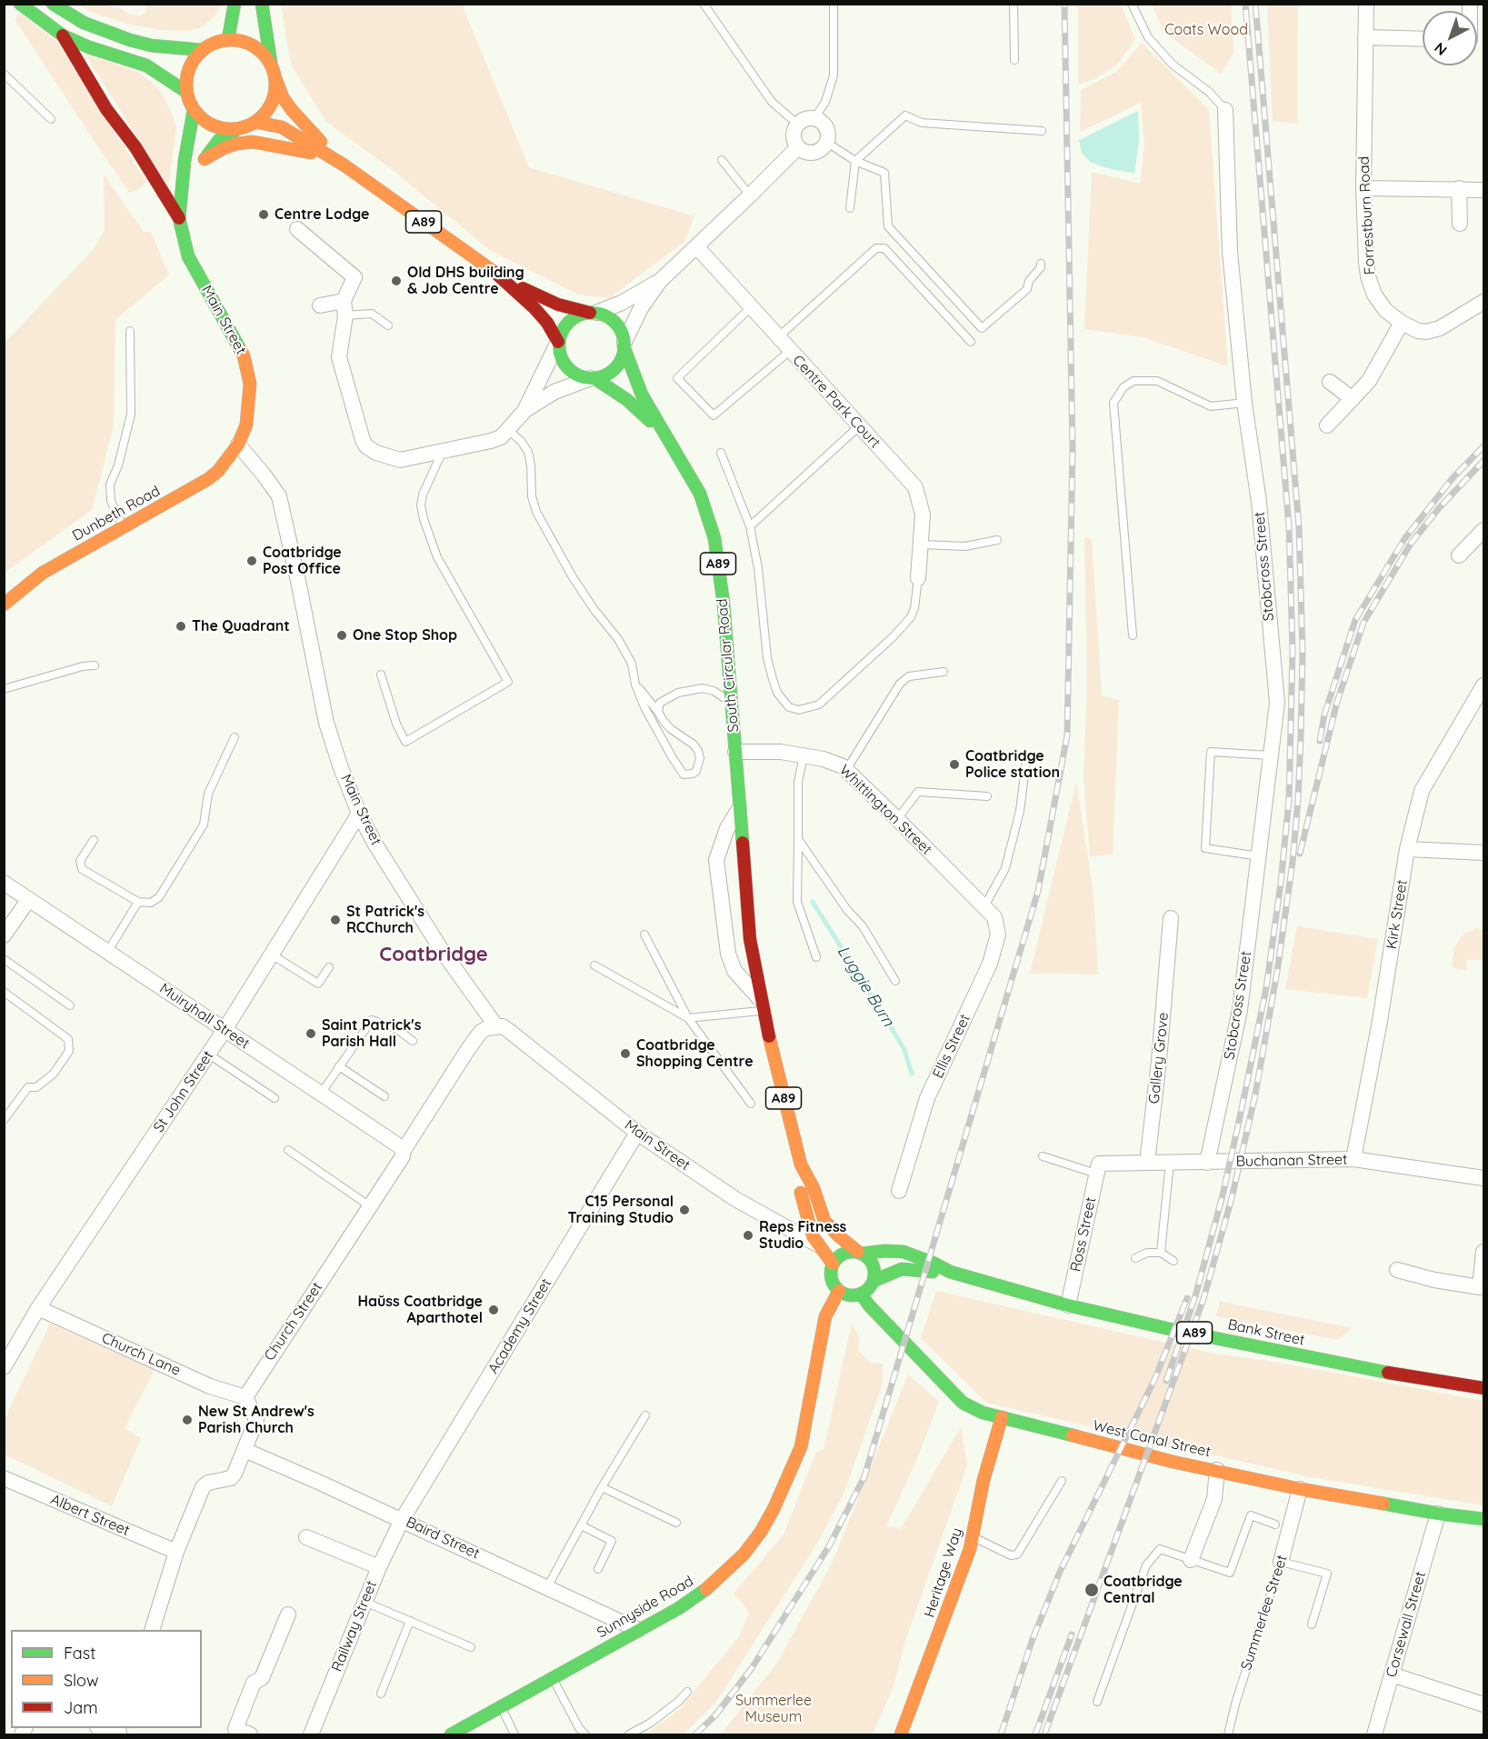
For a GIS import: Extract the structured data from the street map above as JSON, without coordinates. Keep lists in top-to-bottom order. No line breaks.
{"streets":{"main road":["A89","Main Street","Dunbeth Road","South Circular Road","Bank Street","West Canal Street","Heritage Way","Sunnyside Road"],"street":["Forrestburn Road","Centre Park Court","Stobcross Street","Whittington Street","Kirk Street","Muiryhall Street","Ellis Street","Gallery Grove","St John Street","Buchanan Street","Ross Street","Church Street","Academy Street","Church Lane","Albert Street","Baird Street","Summerlee Street","Corsewall Street","Railway Street"]},"crossings":[["A89","Main Street"],["A89","South Circular Road"],["A89","Bank Street"],["A89","West Canal Street"],["A89","Sunnyside Road"],["Main Street","Dunbeth Road"],["Main Street","South Circular Road"],["Main Street","St John Street"],["Main Street","Church Street"],["Main Street","Academy Street"],["Stobcross Street","Buchanan Street"],["South Circular Road","Whittington Street"],["South Circular Road","Bank Street"],["South Circular Road","West Canal Street"],["South Circular Road","Sunnyside Road"],["Whittington Street","Ellis Street"],["Kirk Street","Buchanan Street"],["Muiryhall Street","St John Street"],["Muiryhall Street","Church Street"],["Gallery Grove","Buchanan Street"],["St John Street","Church Lane"],["Buchanan Street","Ross Street"],["Ross Street","Bank Street"],["Church Street","Church Lane"],["Academy Street","Baird Street"],["Academy Street","Railway Street"],["Bank Street","West Canal Street"],["Bank Street","Sunnyside Road"],["West Canal Street","Heritage Way"],["West Canal Street","Sunnyside Road"],["West Canal Street","Summerlee Street"],["West Canal Street","Corsewall Street"],["Baird Street","Sunnyside Road"],["Baird Street","Railway Street"]],"districts":["Coatbridge"],"water":["Luggie Burn"],"parks":["Coats Wood","Summerlee Museum"],"places":["Centre Lodge","Old DHS building & Job Centre","Coatbridge Post Office","The Quadrant","One Stop Shop","Coatbridge Police station","St Patrick's RCChurch","Saint Patrick's Parish Hall","Coatbridge Shopping Centre","C15 Personal Training Studio","Reps Fitness Studio","Haŭss Coatbridge Aparthotel","New St Andrew's Parish Church","Coatbridge Central"],"legend":["Fast","Slow","Jam"],"north":"bottom left"}
